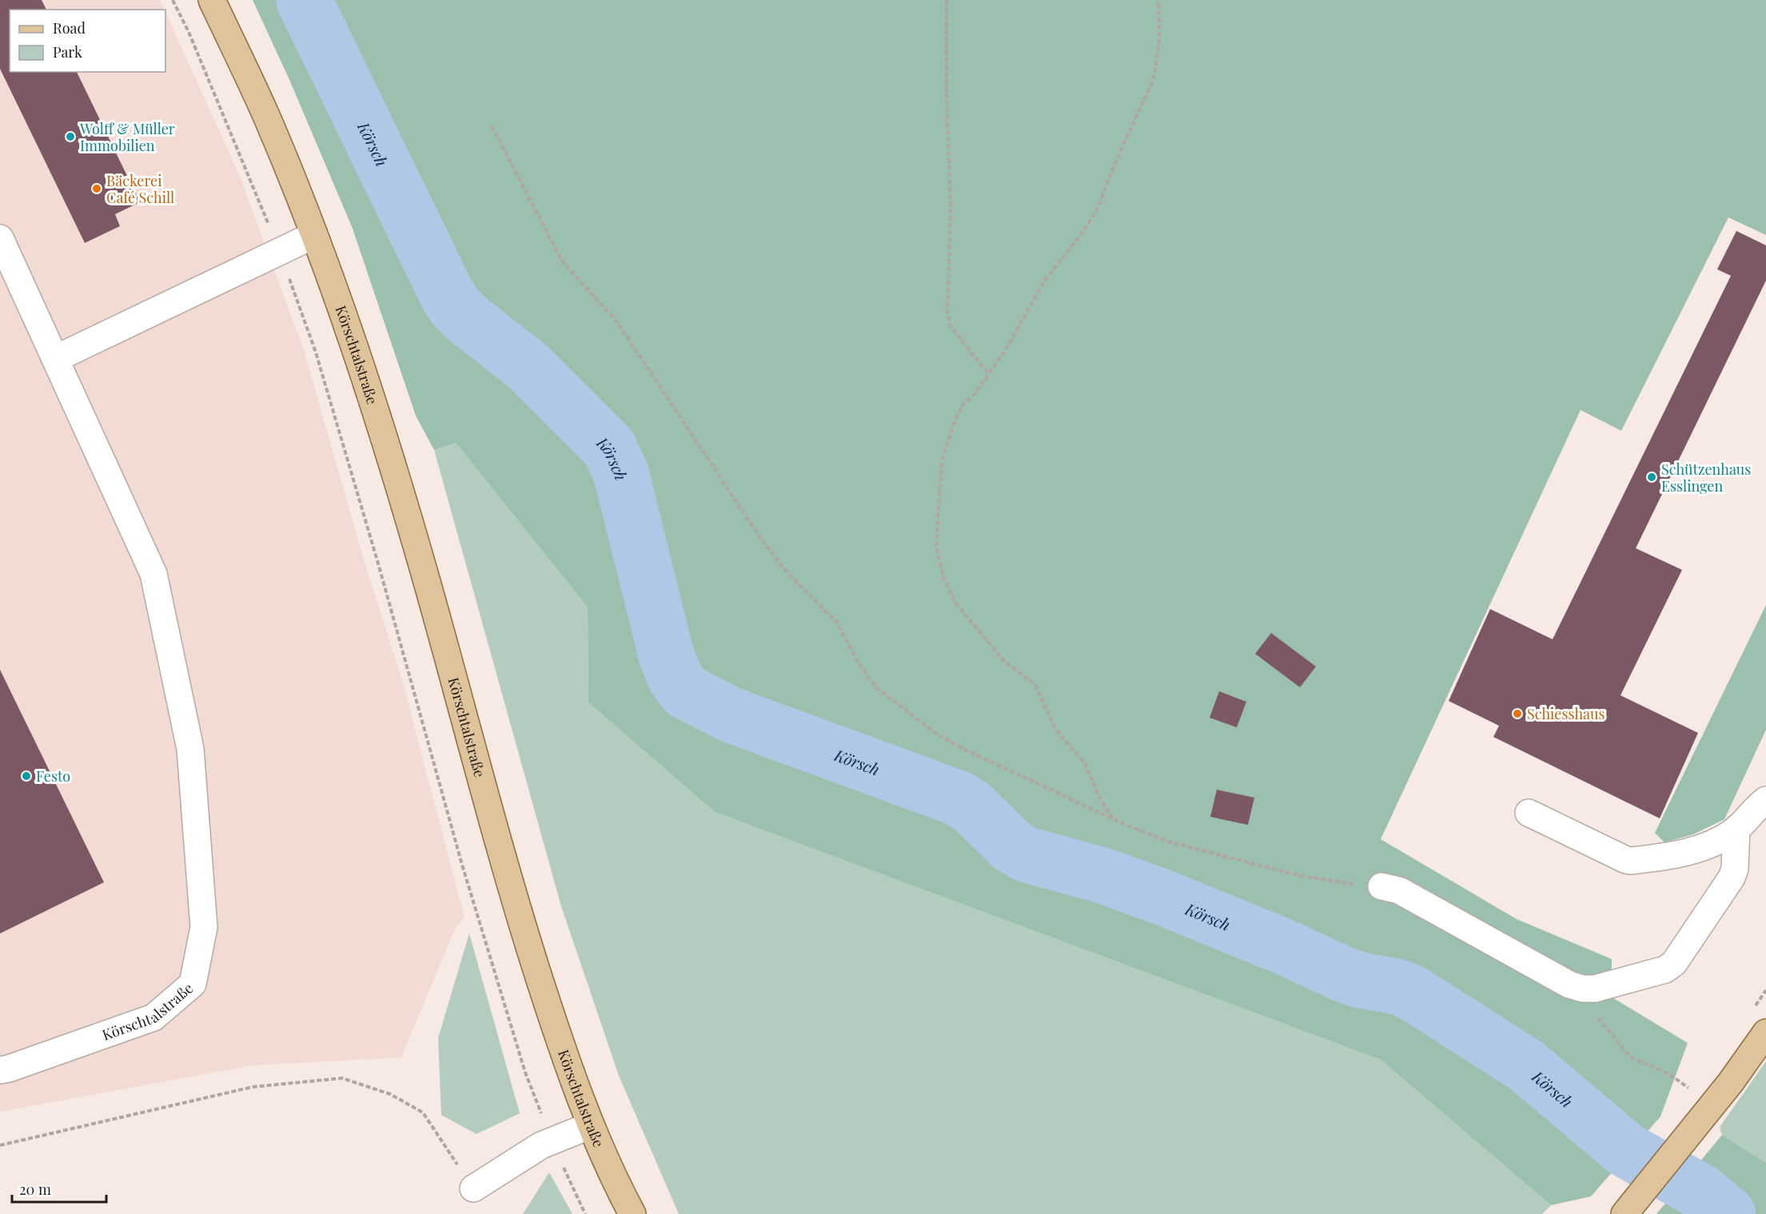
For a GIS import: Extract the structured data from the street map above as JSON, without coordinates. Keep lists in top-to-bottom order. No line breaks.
{"streets":{"main road":["Körschtalstraße"]},"water":["Körsch"],"places":["Wolff & Müller Immobilien","Bäckerei Café Schill","Schützenhaus Esslingen","Schiesshaus","Festo"],"legend":["Road","Park"],"scale_bar":"20 m"}
